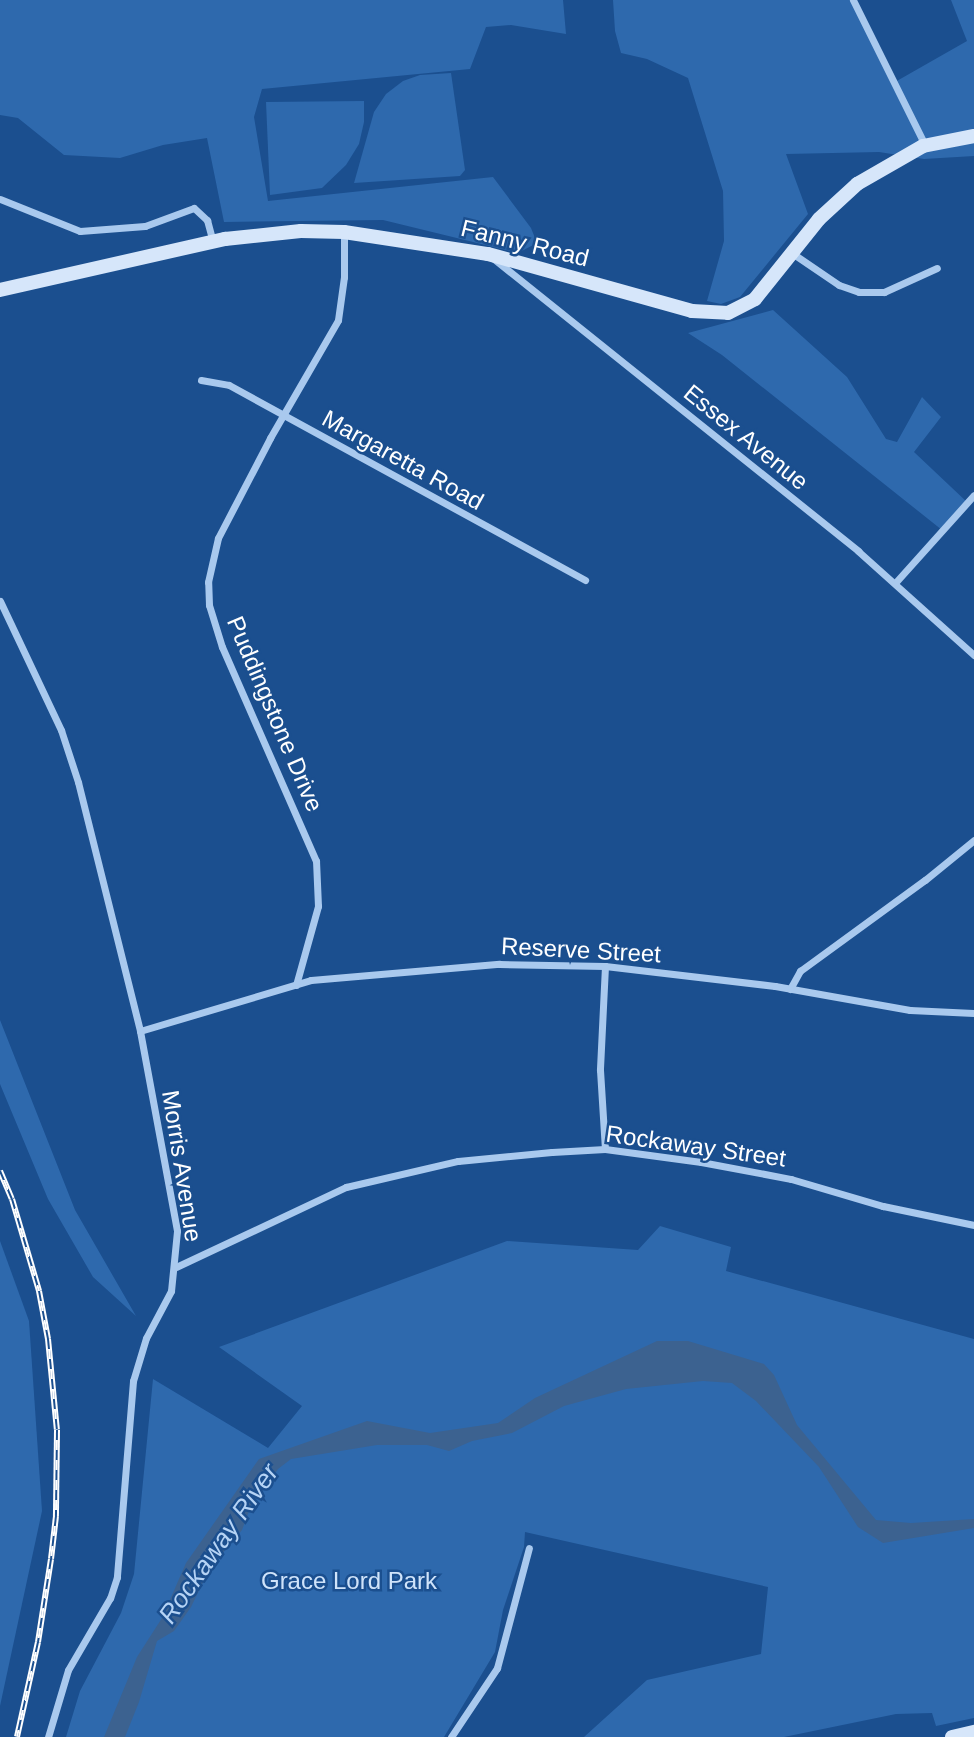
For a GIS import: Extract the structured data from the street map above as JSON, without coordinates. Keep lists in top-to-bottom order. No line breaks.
{"streets":{"main road":["Fanny Road"],"street":["Essex Avenue","Margaretta Road","Puddingstone Drive","Reserve Street","Rockaway Street","Morris Avenue"]},"crossings":[["Fanny Road","Essex Avenue"],["Fanny Road","Puddingstone Drive"],["Margaretta Road","Puddingstone Drive"],["Puddingstone Drive","Reserve Street"],["Reserve Street","Morris Avenue"],["Rockaway Street","Morris Avenue"]],"water":["Rockaway River"],"parks":["Grace Lord Park"]}
